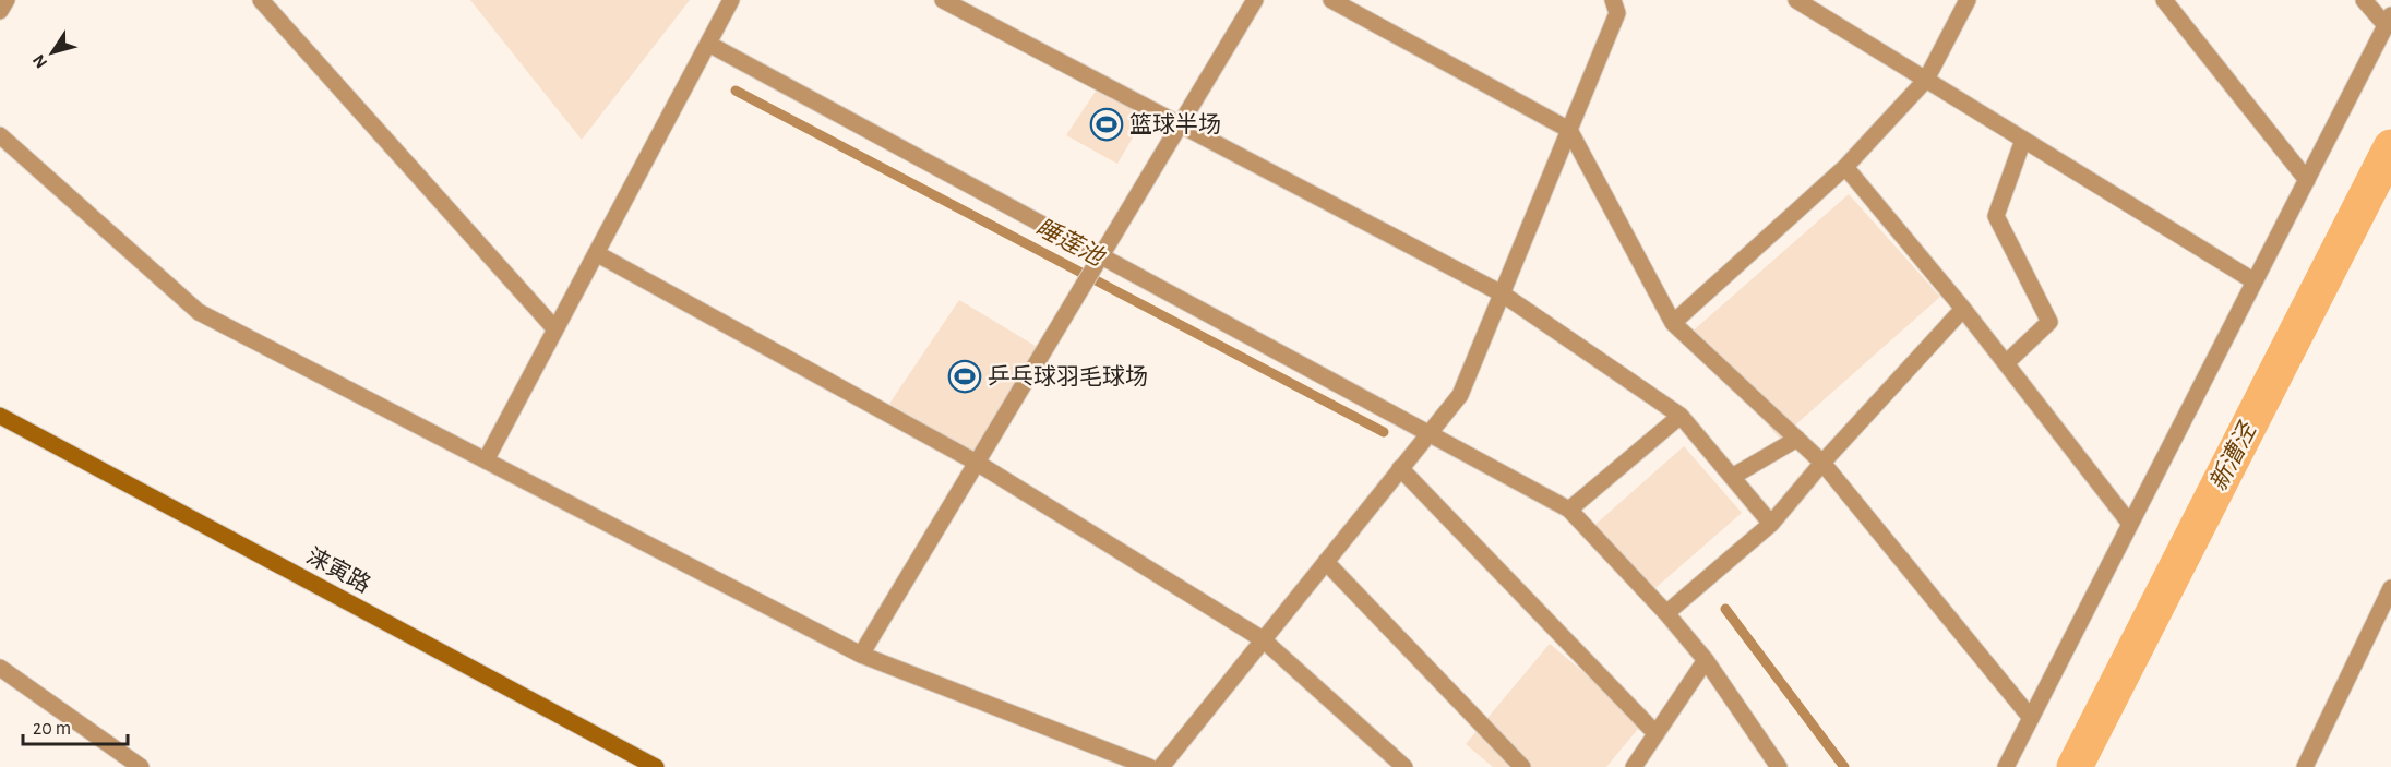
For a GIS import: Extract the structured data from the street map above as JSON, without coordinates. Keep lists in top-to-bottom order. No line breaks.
{"streets":{"street":["涞寅路"]},"water":["睡莲池","新漕泾"],"places":{"sports":["篮球半场","乒乓球羽毛球场"]},"scale_bar":"20 m","north":"bottom left"}
